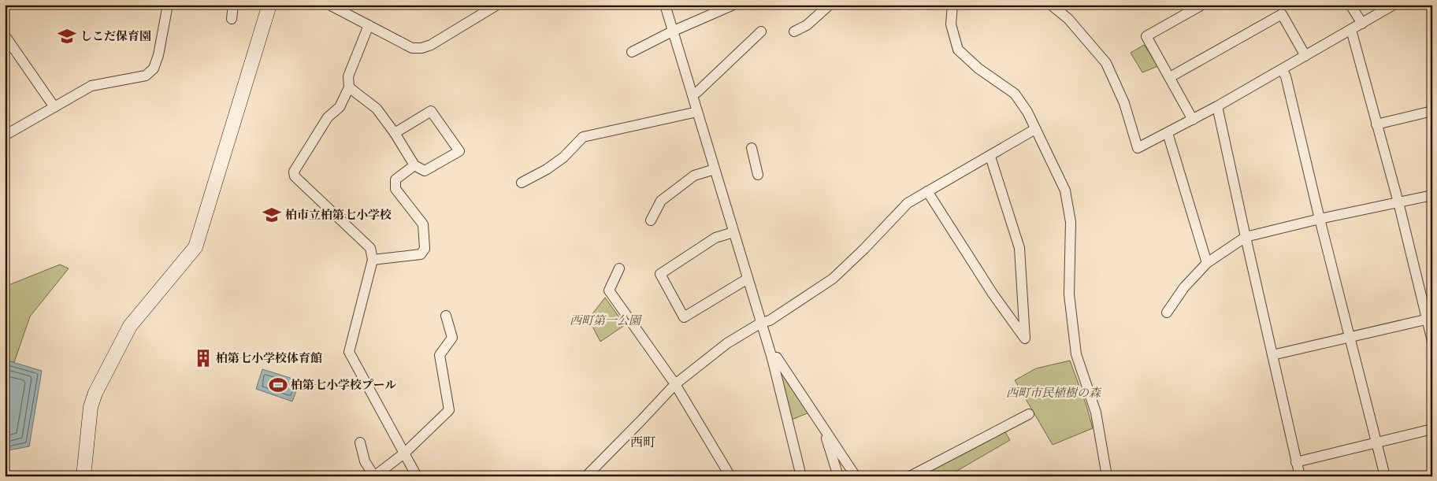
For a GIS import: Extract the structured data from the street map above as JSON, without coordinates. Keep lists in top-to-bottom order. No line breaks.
{"districts":["西町"],"parks":["西町第一公園","西町市民植樹の森"],"places":{"school or university":["しこだ保育園","柏市立柏第七小学校"],"building":["柏第七小学校体育館"],"sports":["柏第七小学校プール"]}}
